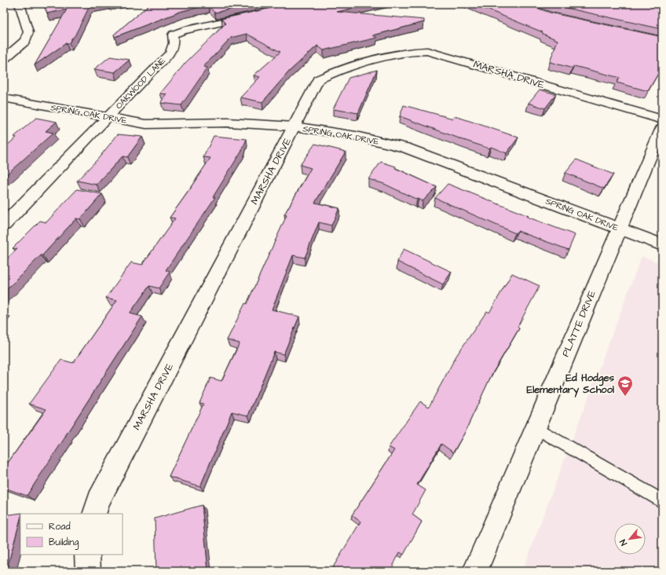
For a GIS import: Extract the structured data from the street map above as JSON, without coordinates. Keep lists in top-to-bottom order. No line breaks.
{"streets":{"street":["MARSHA DRIVE","OAKWOOD LANE","SPRING OAK DRIVE","PLATTE DRIVE"]},"crossings":[["MARSHA DRIVE","SPRING OAK DRIVE"],["OAKWOOD LANE","SPRING OAK DRIVE"],["SPRING OAK DRIVE","PLATTE DRIVE"]],"places":{"school or university":["Ed Hodges Elementary School"]},"legend":["Road","Building"],"north":"bottom left"}
